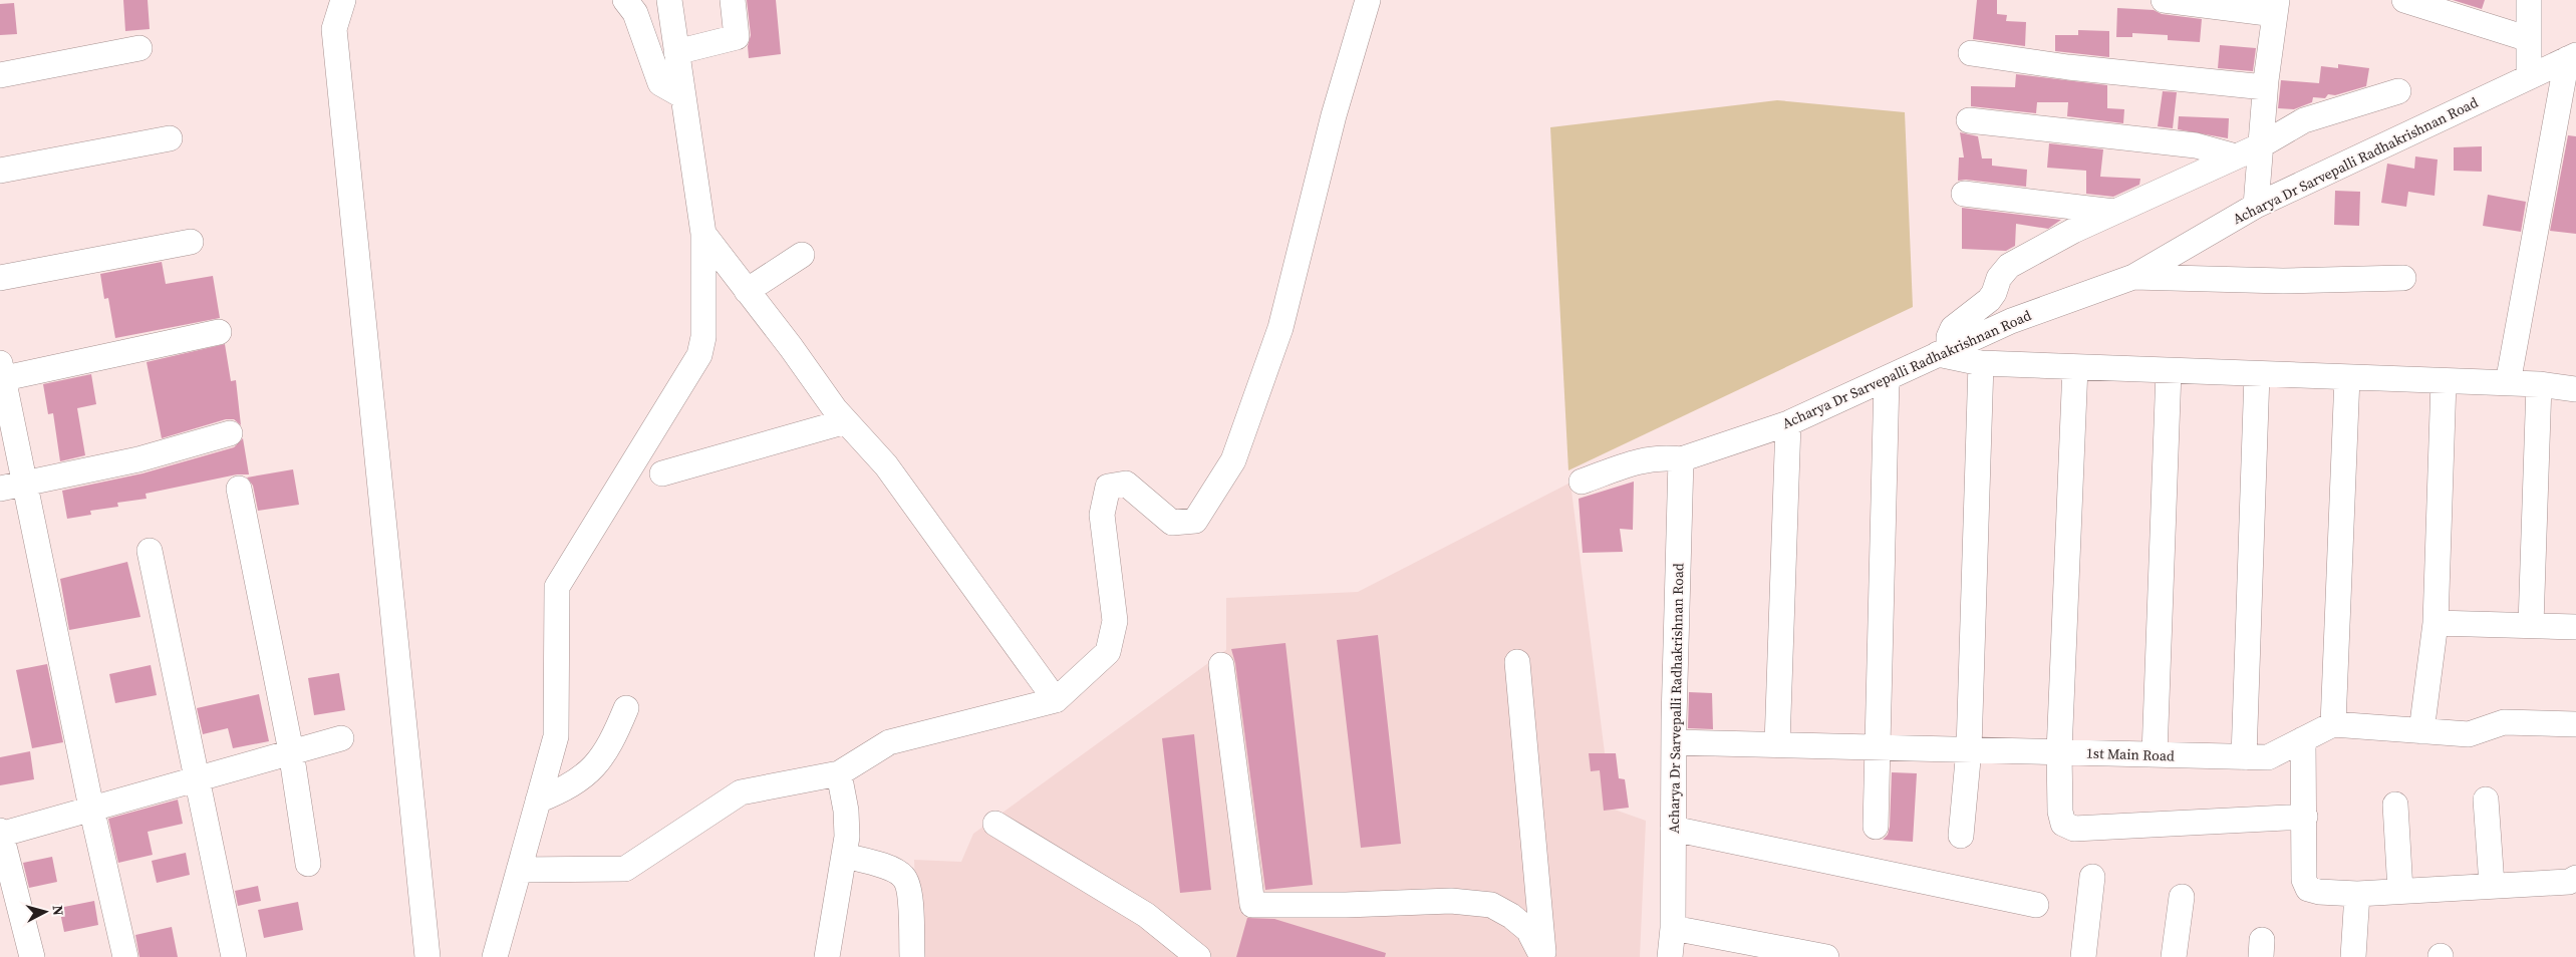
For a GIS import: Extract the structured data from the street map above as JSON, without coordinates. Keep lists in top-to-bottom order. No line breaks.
{"streets":{"street":["Acharya Dr Sarvepalli Radhakrishnan Road","1st Main Road"]},"crossings":[["Acharya Dr Sarvepalli Radhakrishnan Road","1st Main Road"]],"north":"right"}
